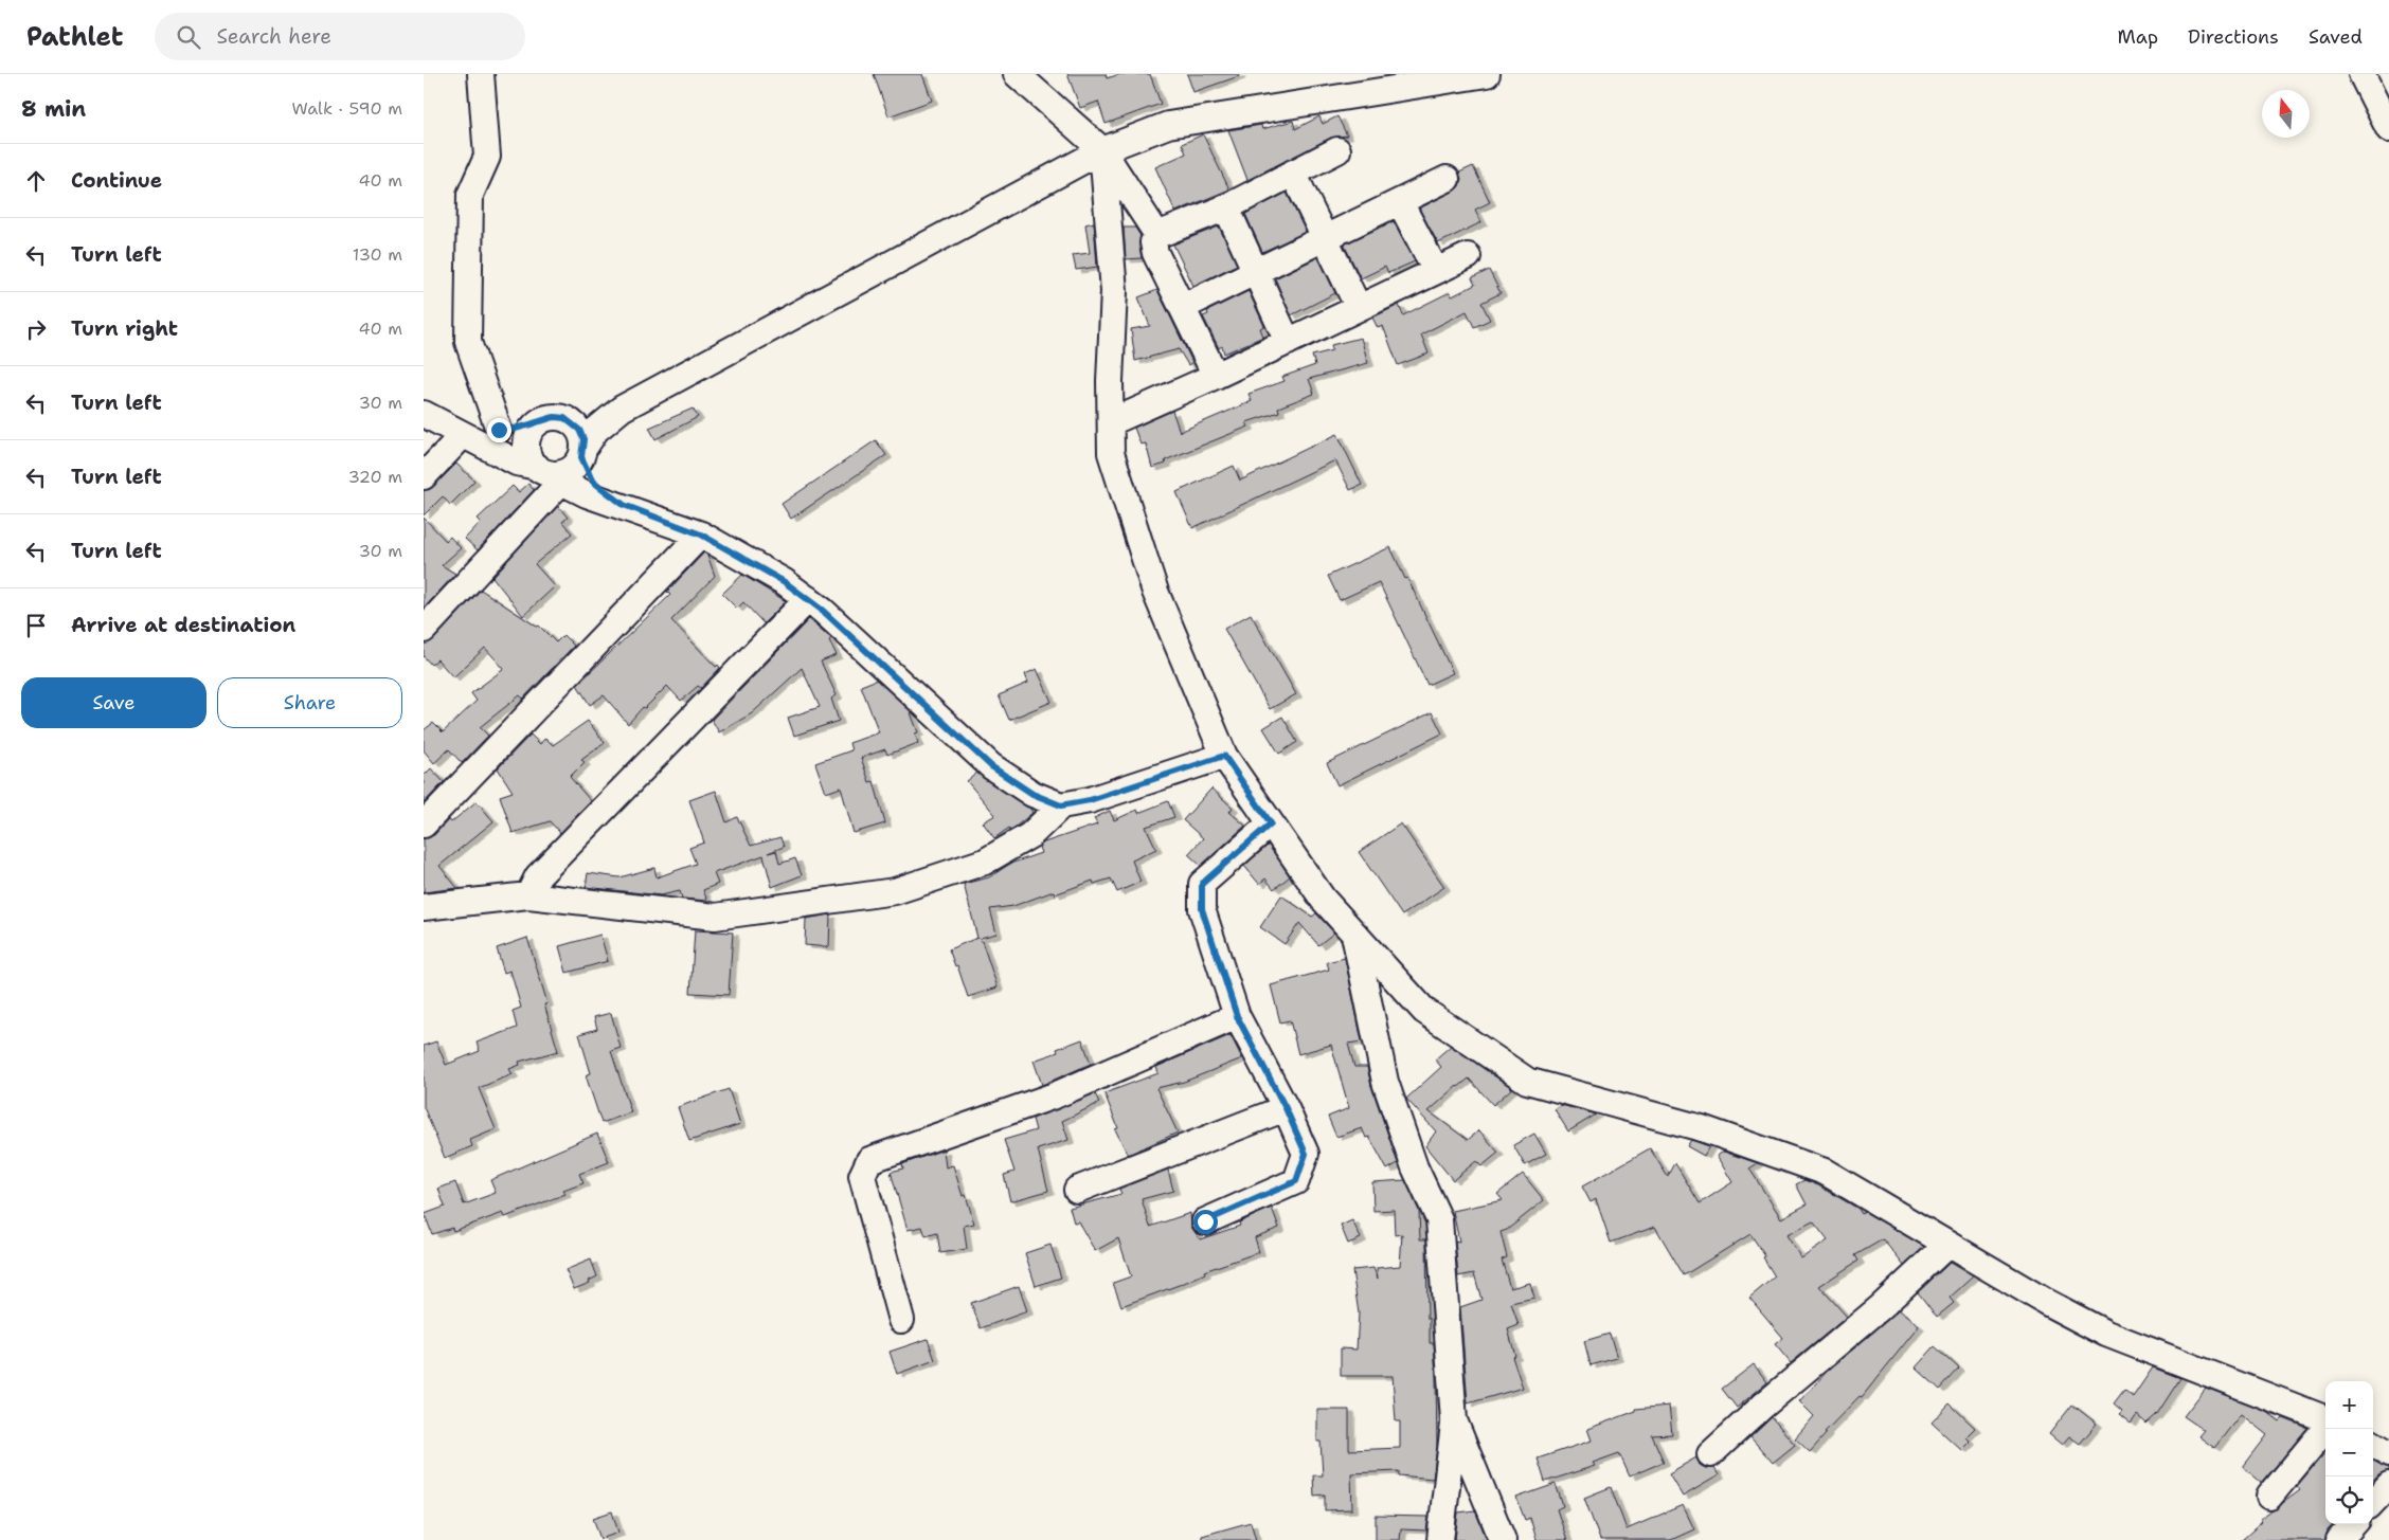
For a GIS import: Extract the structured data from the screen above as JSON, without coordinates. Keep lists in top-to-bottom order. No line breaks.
{"north":"top","page":{"header":"Pathlet","search":"Search here","nav":["Map","Directions","Saved"],"heading":["8 min","Walk · 590 m"],"list":[["Continue","40 m"],["Turn left","130 m"],["Turn right","40 m"],["Turn left","30 m"],["Turn left","320 m"],["Turn left","30 m"],"Arrive at destination"],"buttons":["Save","Share"],"map_buttons":["+","−"]}}
